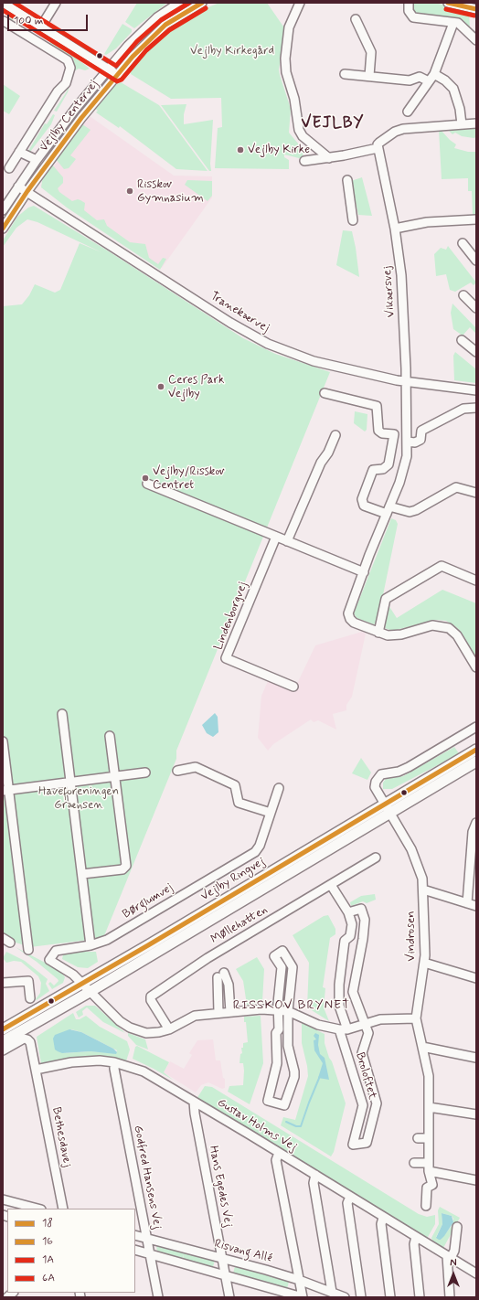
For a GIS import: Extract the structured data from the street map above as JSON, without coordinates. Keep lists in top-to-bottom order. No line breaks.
{"streets":{"main road":["Vejlby Ringvej"],"street":["Vejlby Centervej","Vikærsvej","Tranekærvej","Lindenborgvej","Børglumvej","Møllehatten","Vindrosen","Broloftet","Gustav Holms Vej","Bethesdavej","Godfred Hansens Vej","Hans Egedes Vej","Risvang Allé"]},"crossings":[["Vejlby Centervej","Tranekærvej"],["Vikærsvej","Tranekærvej"],["Vejlby Ringvej","Børglumvej"],["Vejlby Ringvej","Vindrosen"],["Møllehatten","Broloftet"],["Gustav Holms Vej","Bethesdavej"],["Gustav Holms Vej","Godfred Hansens Vej"],["Gustav Holms Vej","Hans Egedes Vej"],["Godfred Hansens Vej","Risvang Allé"],["Hans Egedes Vej","Risvang Allé"]],"districts":["VEJLBY","RISSKOV BRYNET"],"parks":["Vejlby Kirkegård","Haveforeningen Grænsen"],"places":["Vejlby Kirke","Risskov Gymnasium","Ceres Park Vejlby","Vejlby/Risskov Centret"],"lines":["transit line 16","transit line 6A","transit line 1A","transit line 18"],"legend":["18","16","1A","6A"],"scale_bar":"100 m","north":"top"}
